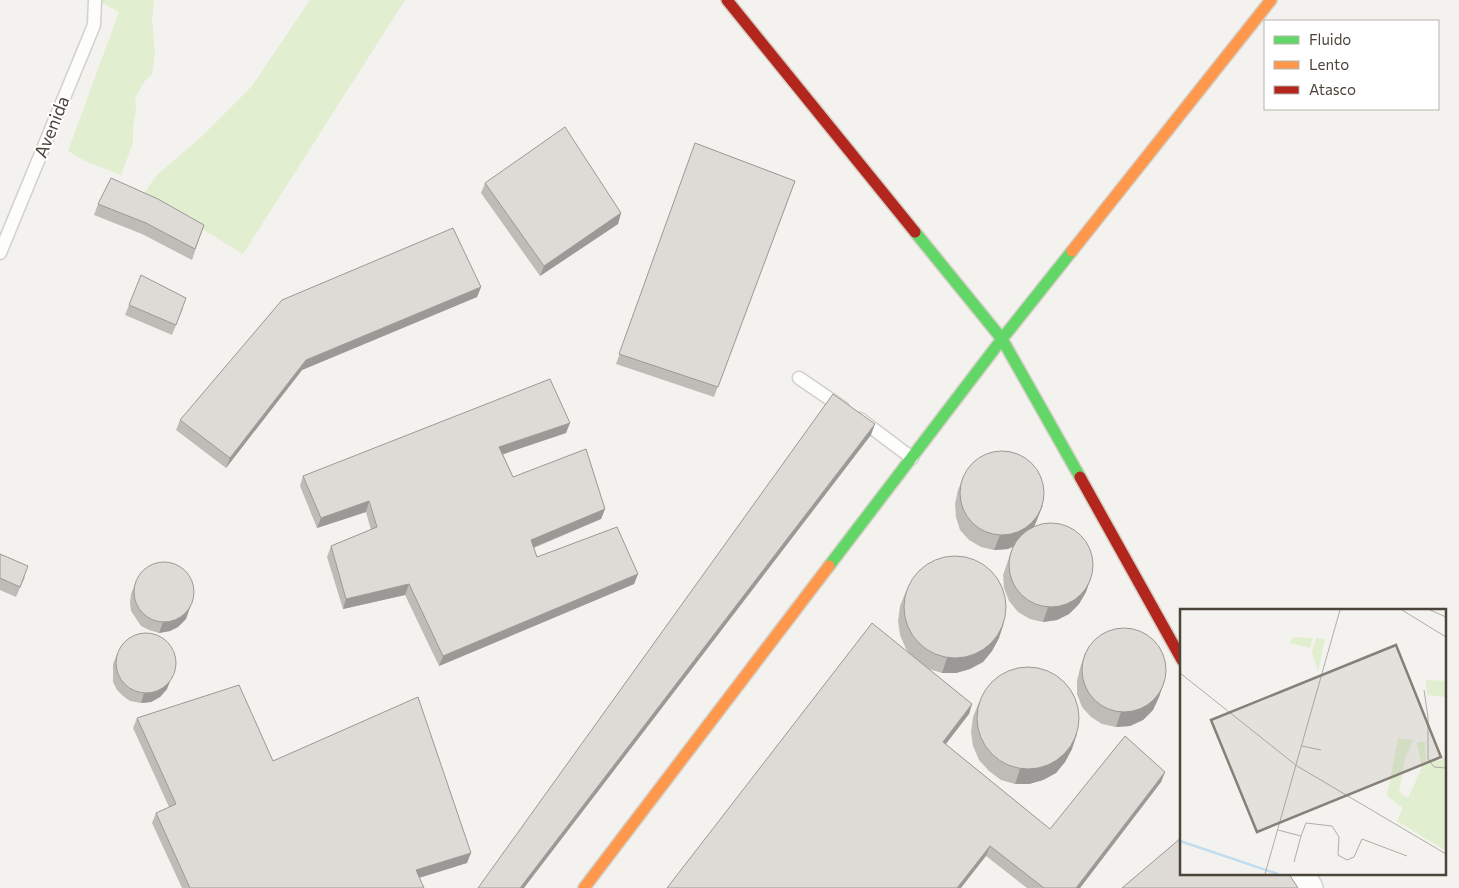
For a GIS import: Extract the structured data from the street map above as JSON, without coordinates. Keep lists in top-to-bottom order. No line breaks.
{"streets":{"lane":["Avenida"]},"legend":["Fluido","Lento","Atasco"]}
